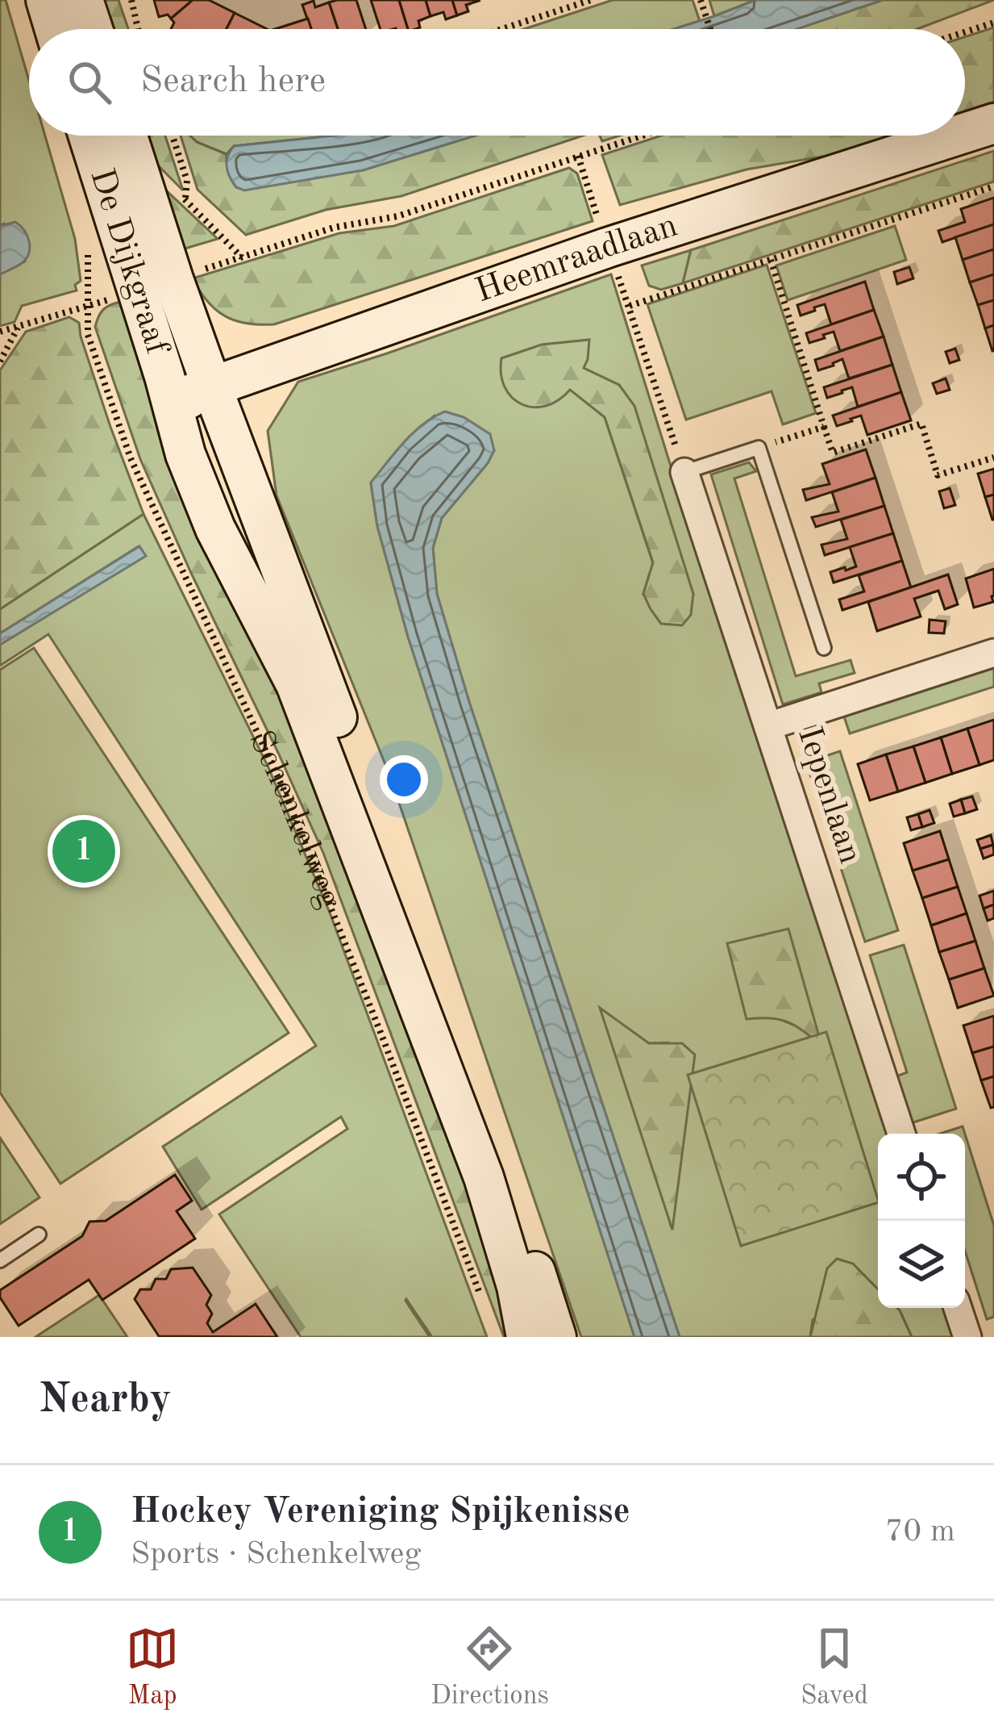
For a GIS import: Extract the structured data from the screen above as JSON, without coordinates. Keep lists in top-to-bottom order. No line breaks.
{"streets":{"main road":["Heemraadlaan","De Dijkgraaf","Schenkelweg"],"street":["Iepenlaan"]},"crossings":[["Heemraadlaan","De Dijkgraaf"],["Heemraadlaan","Schenkelweg"],["De Dijkgraaf","Schenkelweg"]],"page":{"search":"Search here","pins":"1","heading":"Nearby","list":[{"mark":"1","name":"Hockey Vereniging Spijkenisse","note":"Sports · Schenkelweg","value":"70 m"}],"nav":["Map","Directions","Saved"]}}
